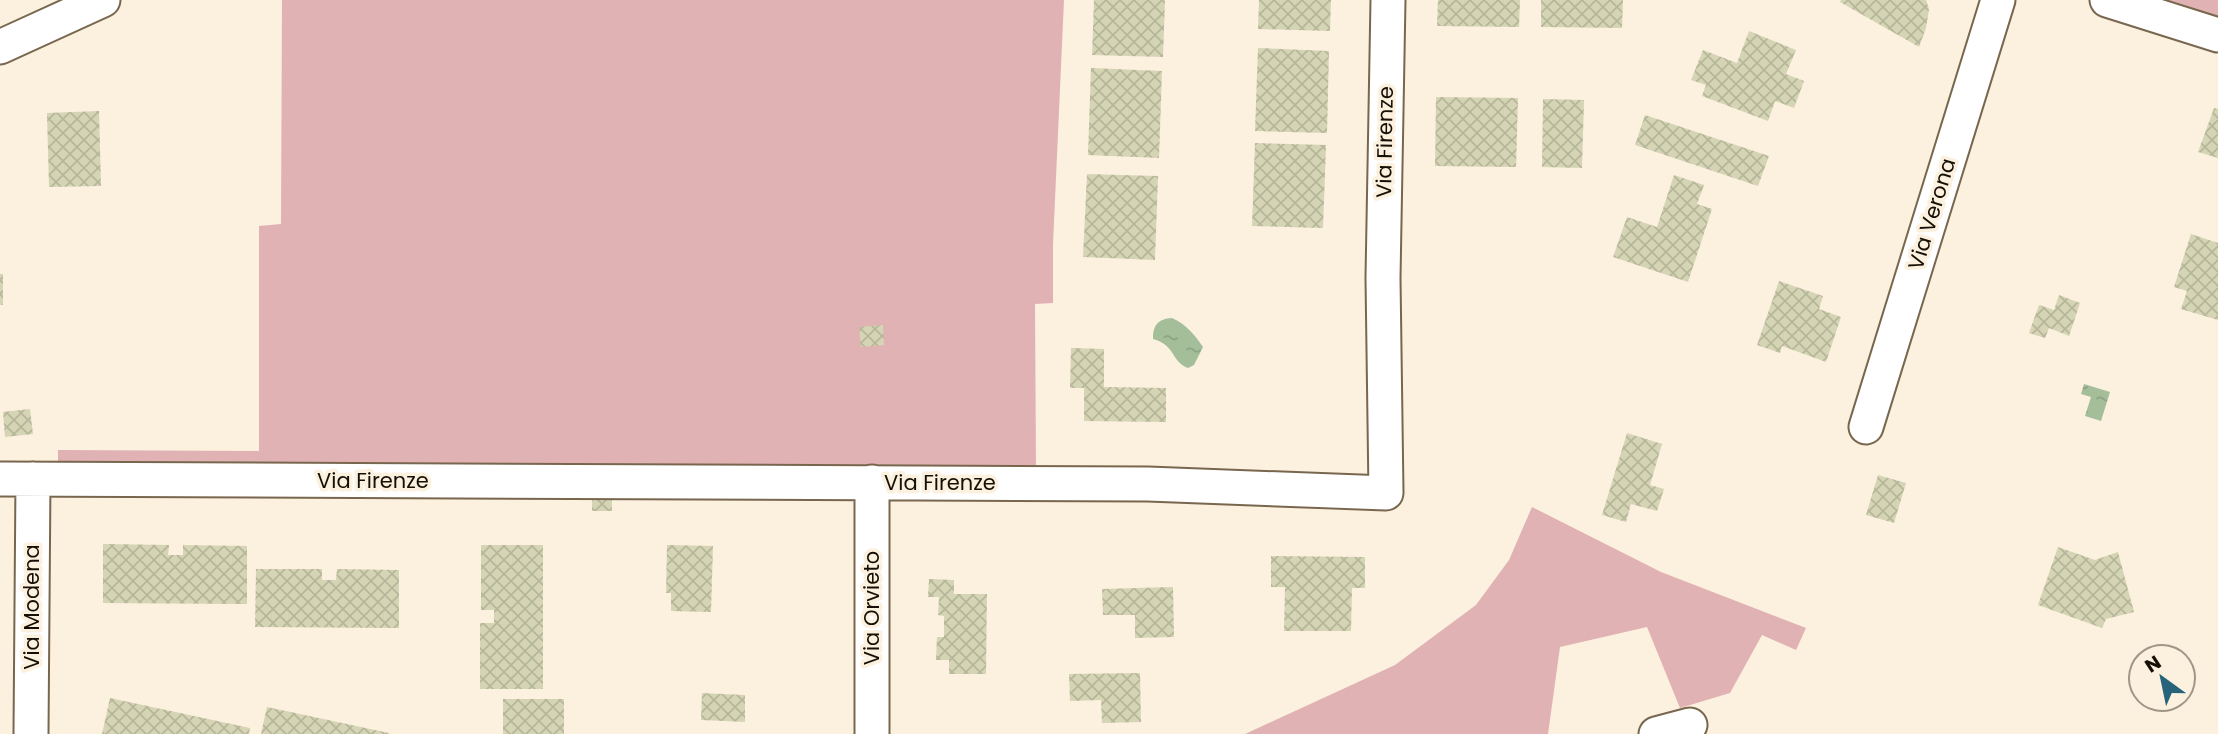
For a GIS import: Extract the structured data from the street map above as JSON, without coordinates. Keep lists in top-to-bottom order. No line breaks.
{"streets":{"street":["Via Firenze","Via Verona","Via Modena","Via Orvieto"]},"crossings":[["Via Firenze","Via Modena"],["Via Firenze","Via Orvieto"]],"north":"top left"}
